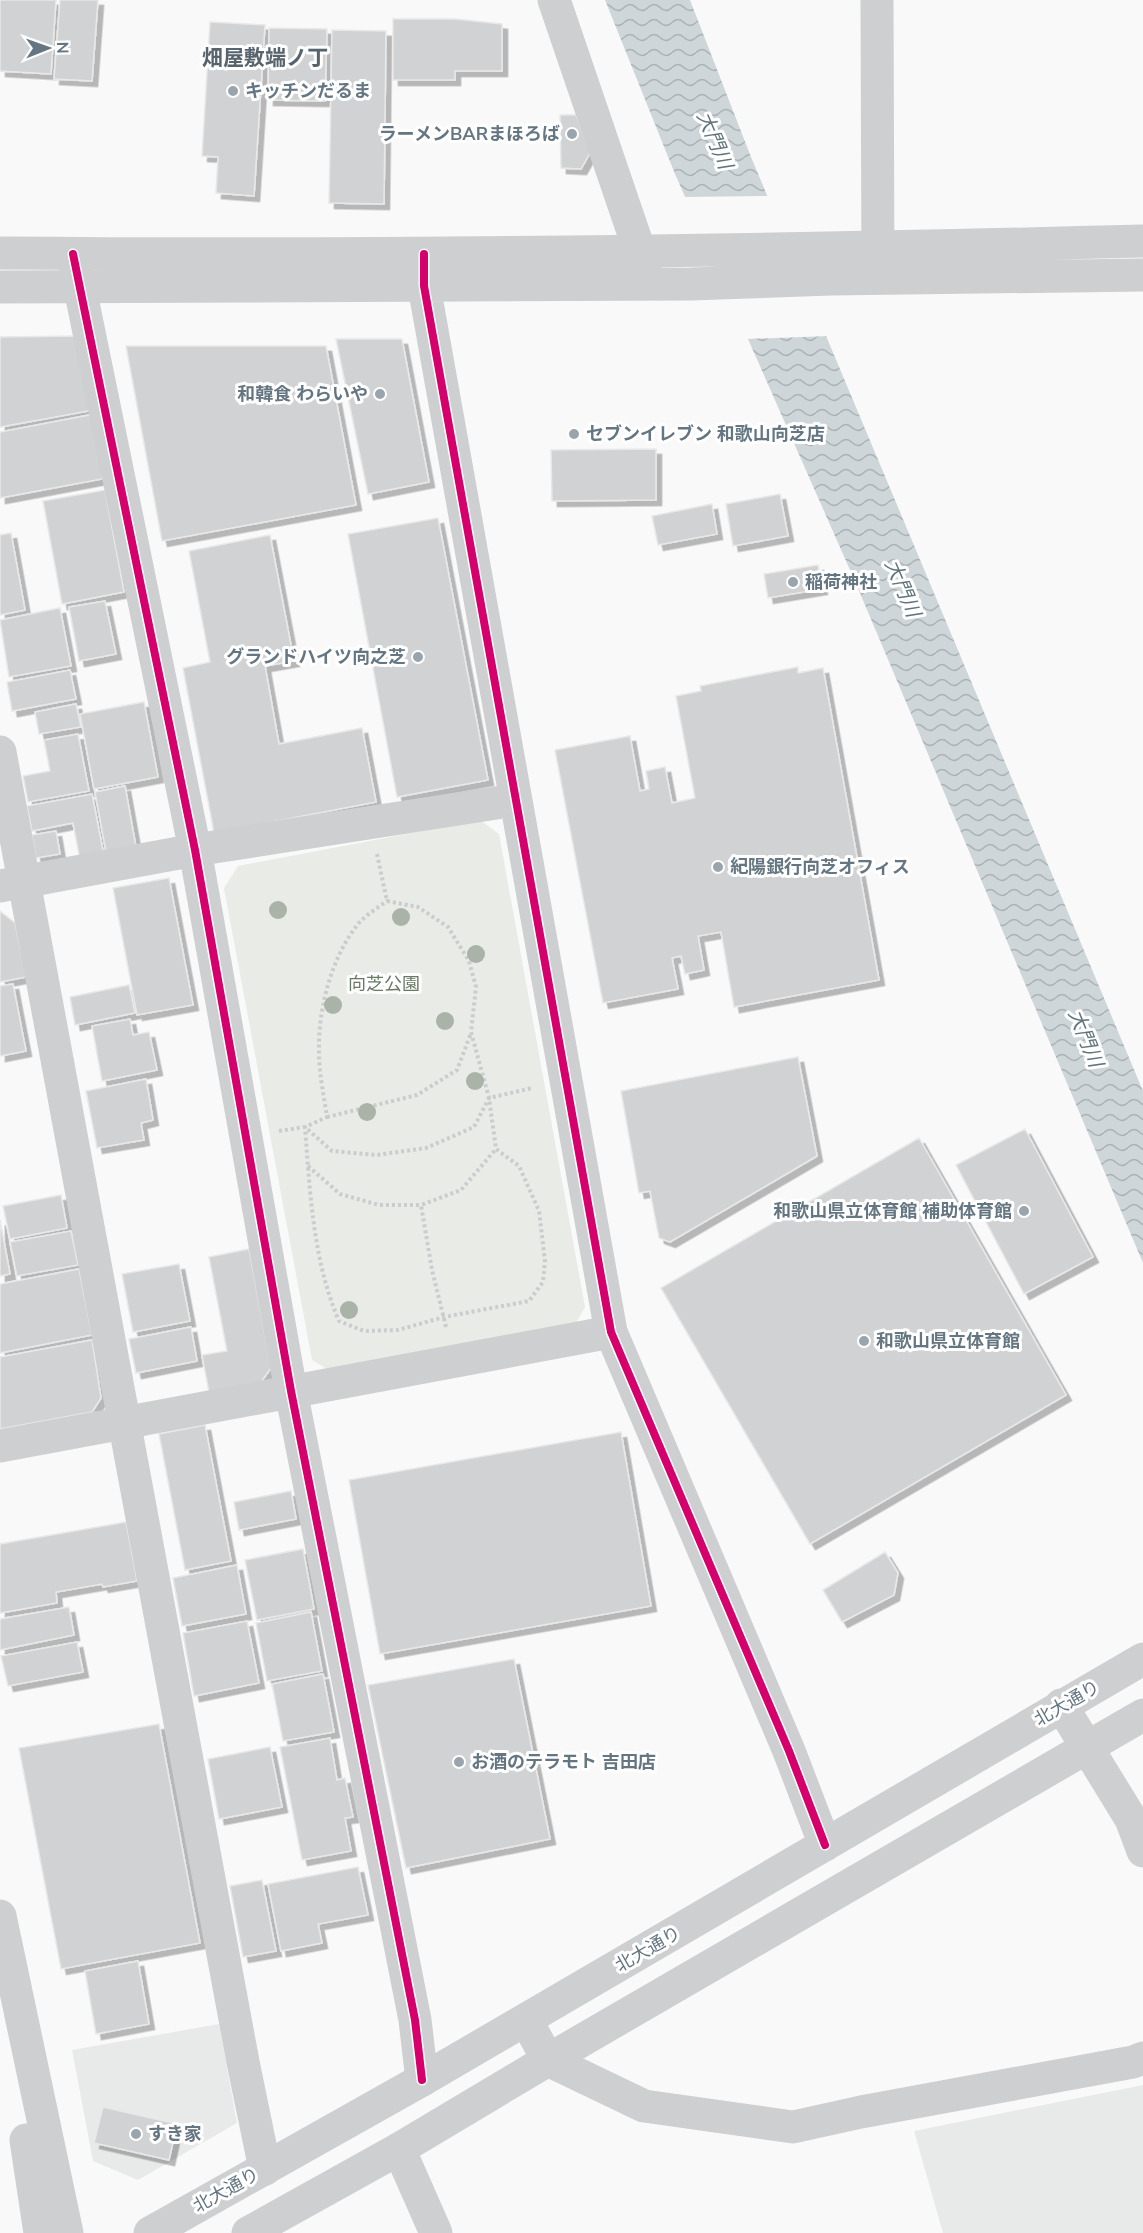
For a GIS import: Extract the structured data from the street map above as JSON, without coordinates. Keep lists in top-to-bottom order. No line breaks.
{"streets":{"street":["北大通り"]},"districts":["畑屋敷端ノ丁"],"water":["大門川"],"parks":["向芝公園"],"places":["キッチンだるま","ラーメンBARまほろば","和韓食 わらいや","セブンイレブン 和歌山向芝店","稲荷神社","グランドハイツ向之芝","紀陽銀行向芝オフィス","和歌山県立体育館 補助体育館","和歌山県立体育館","お酒のテラモト 吉田店","すき家"],"north":"right"}
